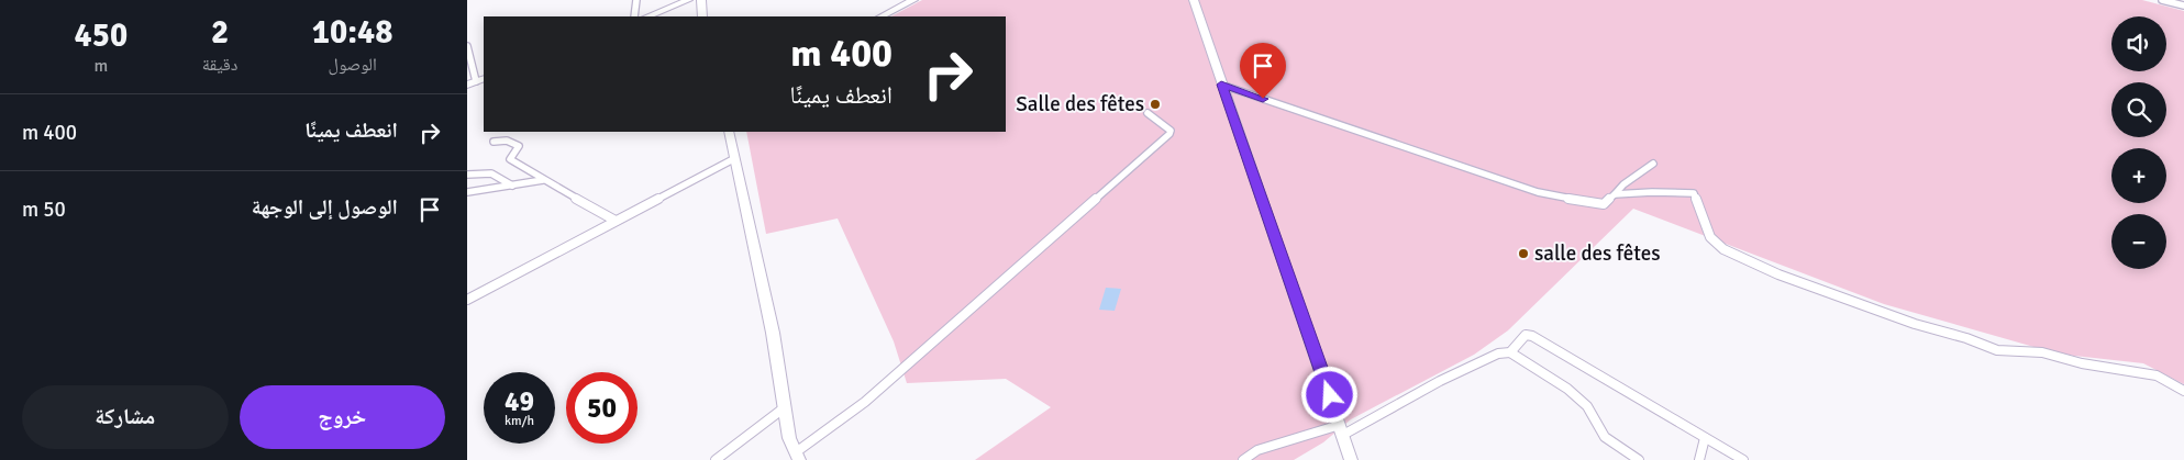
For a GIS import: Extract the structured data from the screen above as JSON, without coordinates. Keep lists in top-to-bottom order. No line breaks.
{"places":["Salle des fêtes","salle des fêtes"],"page":{"eta":["10:48","الوصول","2","دقيقة","450","m"],"map_buttons":["+","−"],"turn":["400 m","انعطف يمينًا"],"list":[{"name":"انعطف يمينًا","value":"400 m"},{"name":"الوصول إلى الوجهة","value":"50 m"}],"speed":"49 km/h","limit":"50","buttons":["خروج","مشاركة"]}}
